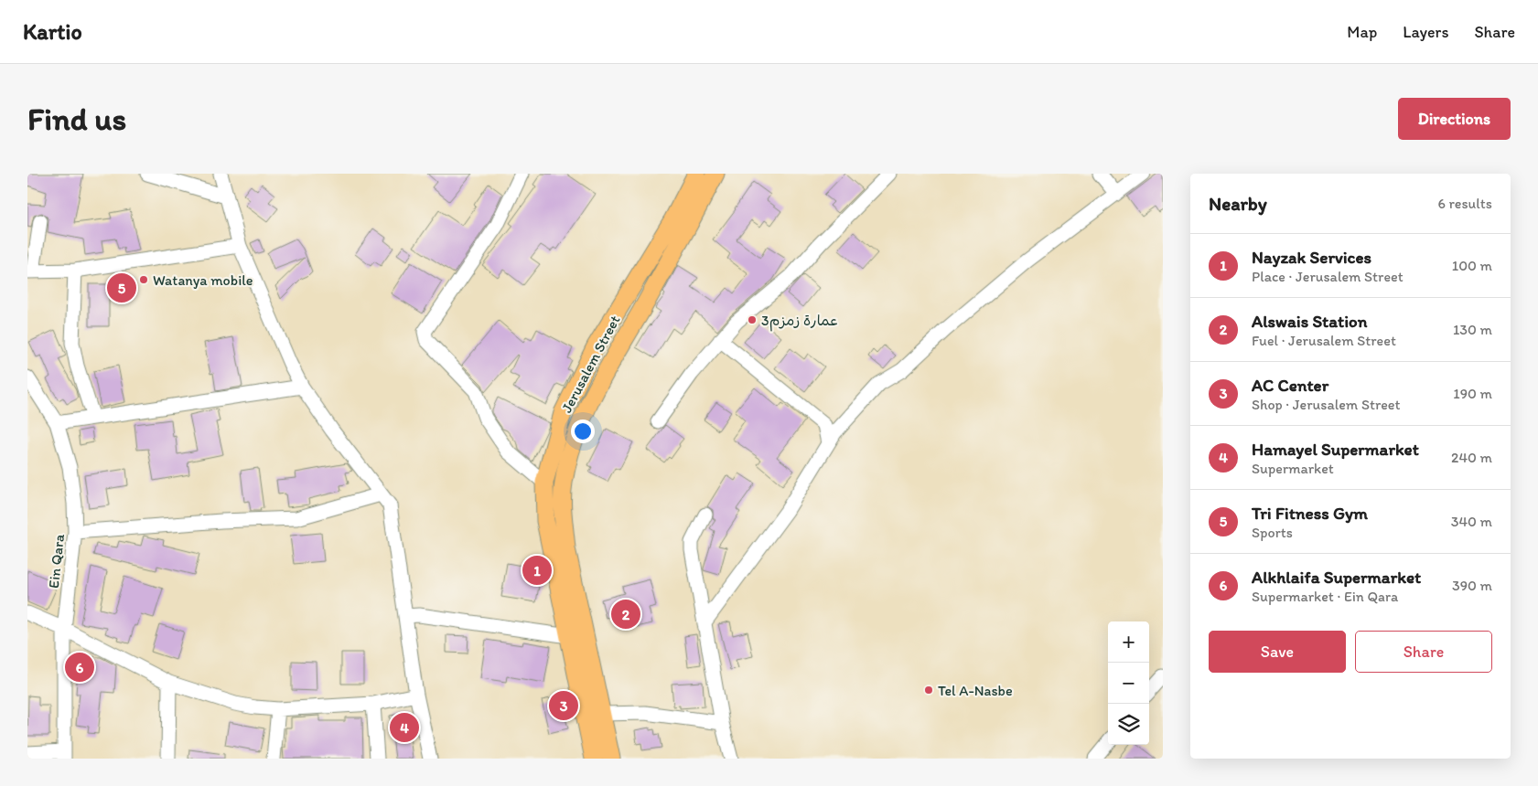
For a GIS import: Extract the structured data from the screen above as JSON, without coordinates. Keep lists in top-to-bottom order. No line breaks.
{"streets":{"main road":["Jerusalem Street"],"street":["Ein Qara"]},"places":["Watanya mobile","عمارة زمزم3","Tel A-Nasbe"],"page":{"header":"Kartio","nav":["Map","Layers","Share"],"buttons":["Directions",["Save","Share"]],"title":"Find us","heading":["Nearby","6 results"],"list":[{"mark":"1","name":"Nayzak Services","note":"Place · Jerusalem Street","value":"100 m"},{"mark":"2","name":"Alswais Station","note":"Fuel · Jerusalem Street","value":"130 m"},{"mark":"3","name":"AC Center","note":"Shop · Jerusalem Street","value":"190 m"},{"mark":"4","name":"Hamayel Supermarket","note":"Supermarket","value":"240 m"},{"mark":"5","name":"Tri Fitness Gym","note":"Sports","value":"340 m"},{"mark":"6","name":"Alkhlaifa Supermarket","note":"Supermarket · Ein Qara","value":"390 m"}],"pins":["5","1","2","6","3","4"],"map_buttons":["+","−"]}}
